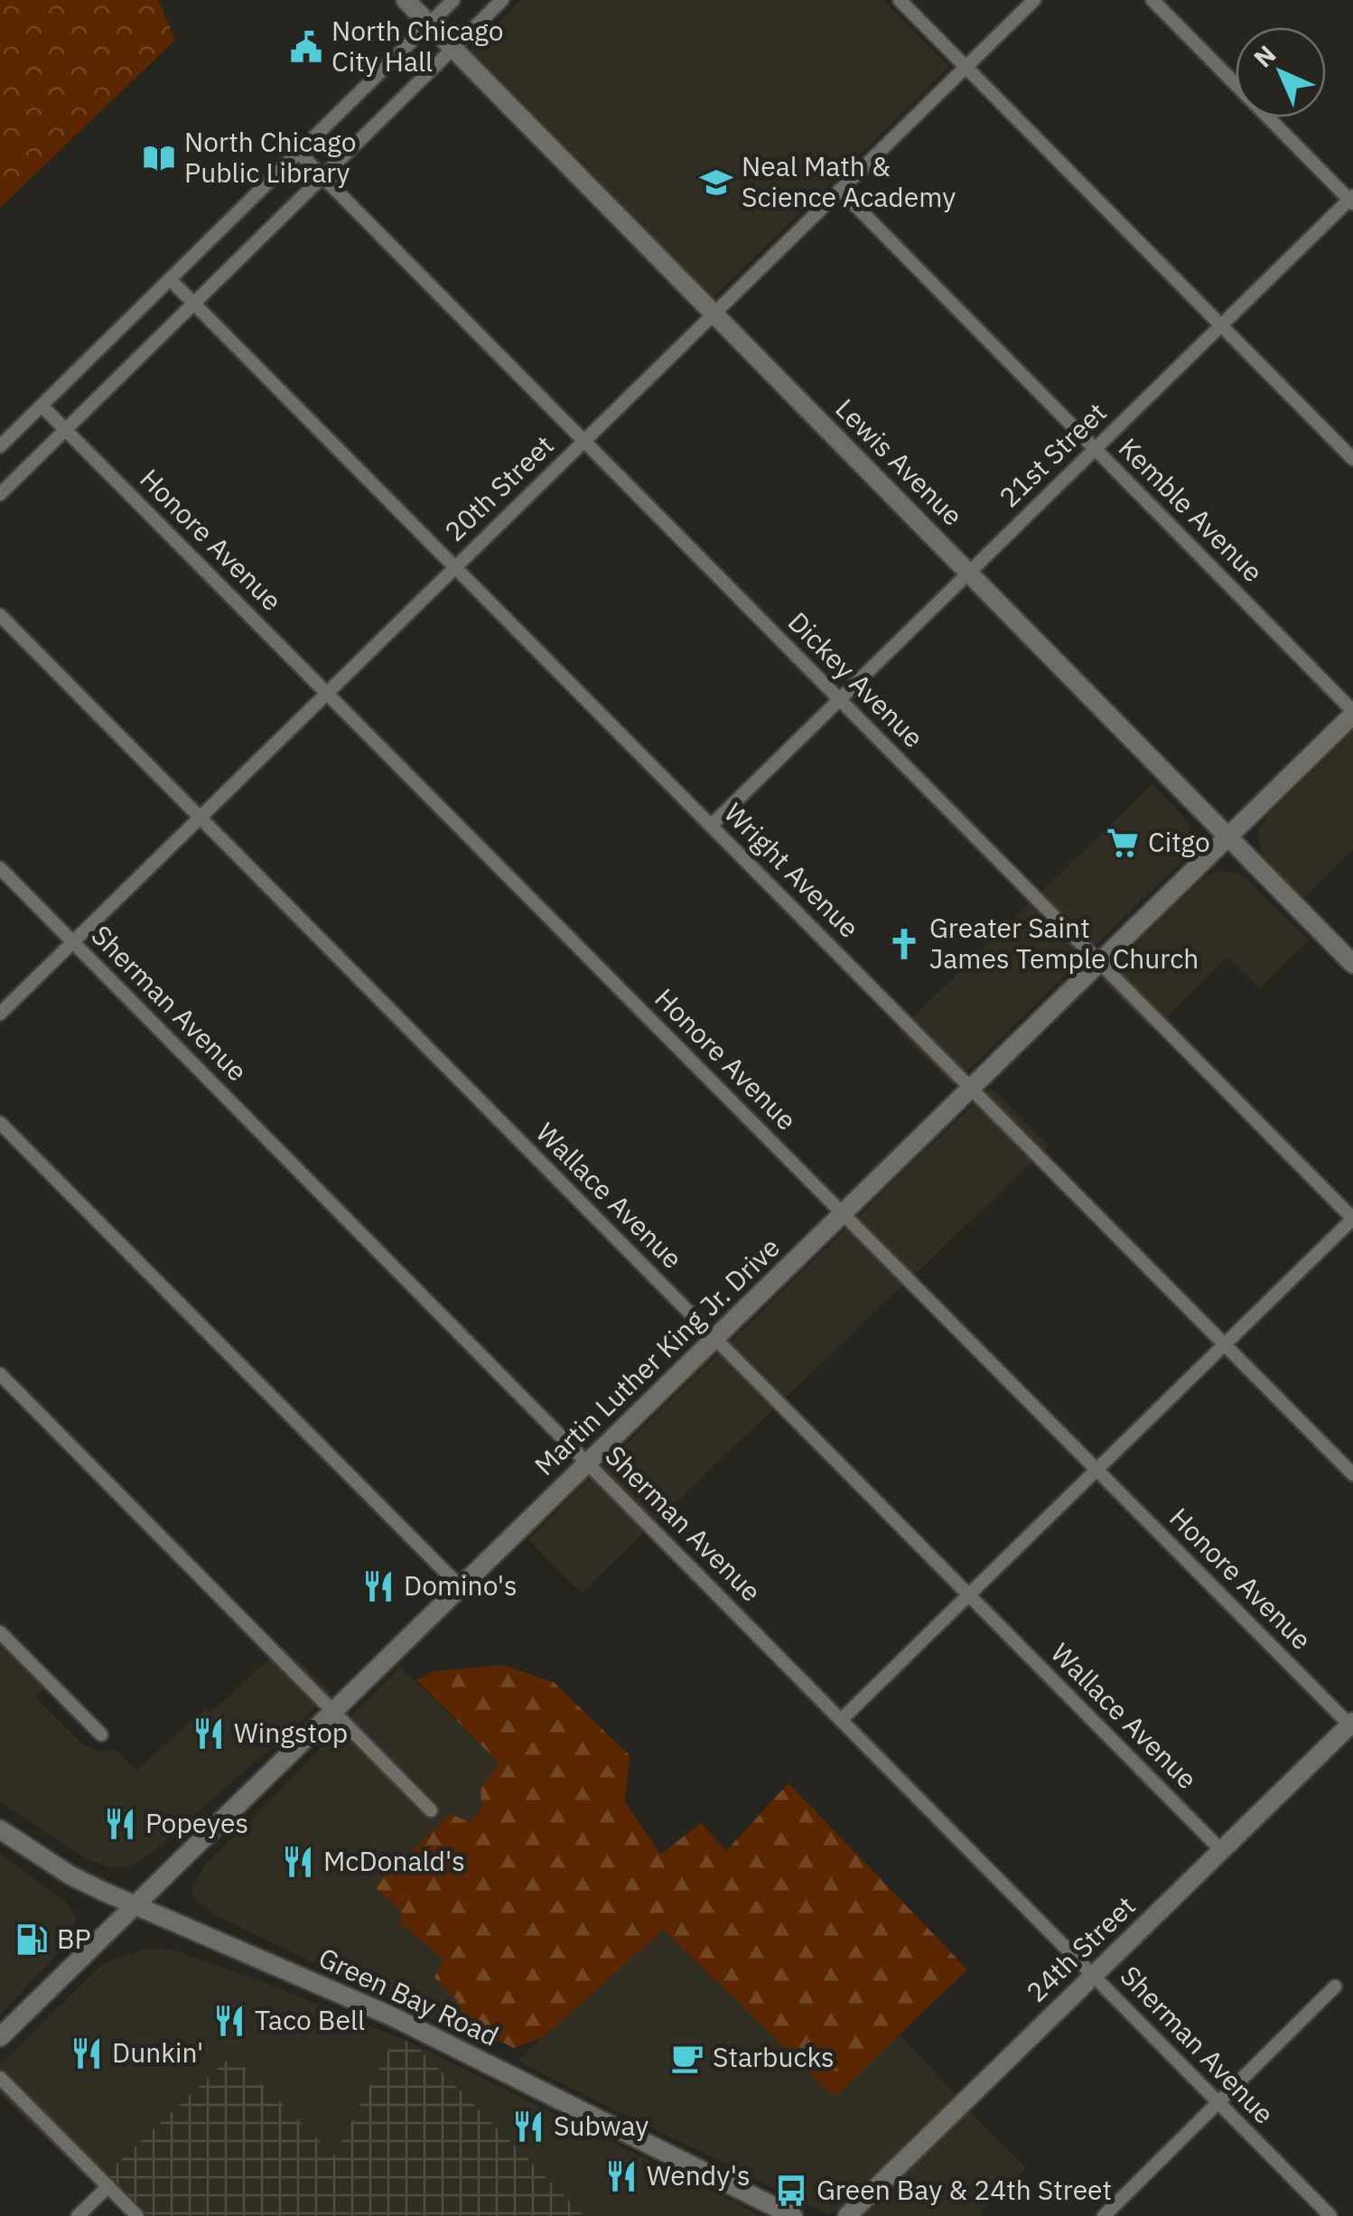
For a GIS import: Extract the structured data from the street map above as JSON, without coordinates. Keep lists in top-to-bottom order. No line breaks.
{"streets":{"street":["21st Street","Lewis Avenue","20th Street","Kemble Avenue","Honore Avenue","Dickey Avenue","Wright Avenue","Sherman Avenue","Wallace Avenue","Martin Luther King Jr. Drive","24th Street","Green Bay Road"]},"crossings":[["21st Street","Lewis Avenue"],["21st Street","Kemble Avenue"],["21st Street","Dickey Avenue"],["21st Street","Wright Avenue"],["Lewis Avenue","20th Street"],["Lewis Avenue","Martin Luther King Jr. Drive"],["20th Street","Kemble Avenue"],["20th Street","Honore Avenue"],["20th Street","Dickey Avenue"],["20th Street","Wright Avenue"],["20th Street","Sherman Avenue"],["20th Street","Wallace Avenue"],["Kemble Avenue","Martin Luther King Jr. Drive"],["Honore Avenue","Martin Luther King Jr. Drive"],["Honore Avenue","24th Street"],["Dickey Avenue","Martin Luther King Jr. Drive"],["Wright Avenue","Martin Luther King Jr. Drive"],["Sherman Avenue","Martin Luther King Jr. Drive"],["Sherman Avenue","24th Street"],["Wallace Avenue","Martin Luther King Jr. Drive"],["Wallace Avenue","24th Street"],["Martin Luther King Jr. Drive","Green Bay Road"]],"places":{"public building":["North Chicago City Hall"],"library":["North Chicago Public Library"],"school or university":["Neal Math & Science Academy"],"supermarket":["Citgo"],"church":["Greater Saint James Temple Church"],"restaurant":["Domino's","Wingstop","Popeyes","McDonald's","Taco Bell","Dunkin'","Subway","Wendy's"],"fuel station":["BP"],"cafe":["Starbucks"],"bus stop":["Green Bay & 24th Street"]},"north":"top left"}
